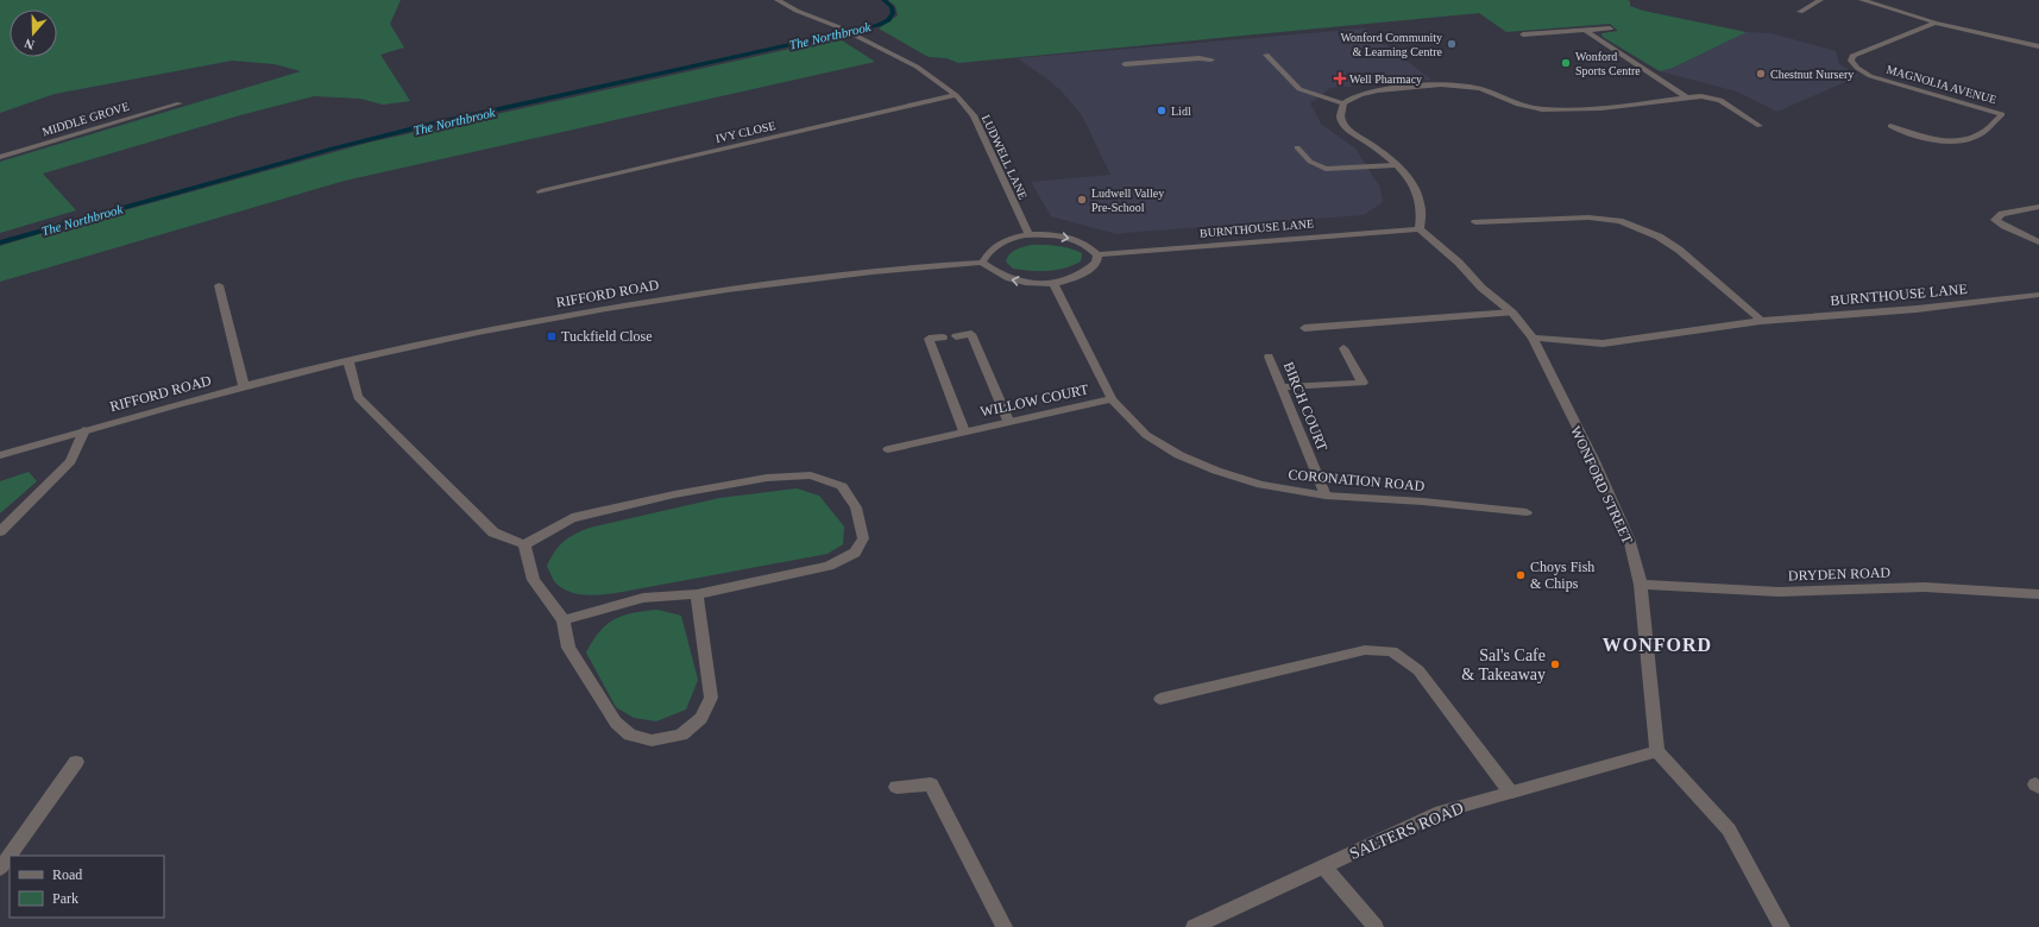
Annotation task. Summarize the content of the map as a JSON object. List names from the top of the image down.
{
  "streets": {
    "street": [
      "MAGNOLIA AVENUE",
      "MIDDLE GROVE",
      "IVY CLOSE",
      "LUDWELL LANE",
      "BURNTHOUSE LANE",
      "RIFFORD ROAD",
      "WILLOW COURT",
      "BIRCH COURT",
      "CORONATION ROAD",
      "WONFORD STREET",
      "DRYDEN ROAD",
      "SALTERS ROAD"
    ]
  },
  "crossings": [
    ["IVY CLOSE", "LUDWELL LANE"],
    ["BURNTHOUSE LANE", "WONFORD STREET"],
    ["WILLOW COURT", "CORONATION ROAD"],
    ["BIRCH COURT", "CORONATION ROAD"],
    ["WONFORD STREET", "DRYDEN ROAD"],
    ["WONFORD STREET", "SALTERS ROAD"]
  ],
  "districts": ["WONFORD"],
  "water": ["The Northbrook"],
  "places": {
    "other": [
      "Wonford Community & Learning Centre",
      "Wonford Sports Centre",
      "Chestnut Nursery",
      "Lidl",
      "Ludwell Valley Pre-School",
      "Choys Fish & Chips",
      "Sal's Cafe & Takeaway"
    ],
    "health": ["Well Pharmacy"],
    "transit": ["Tuckfield Close"]
  },
  "legend": ["Road", "Park"],
  "north": "bottom"
}
